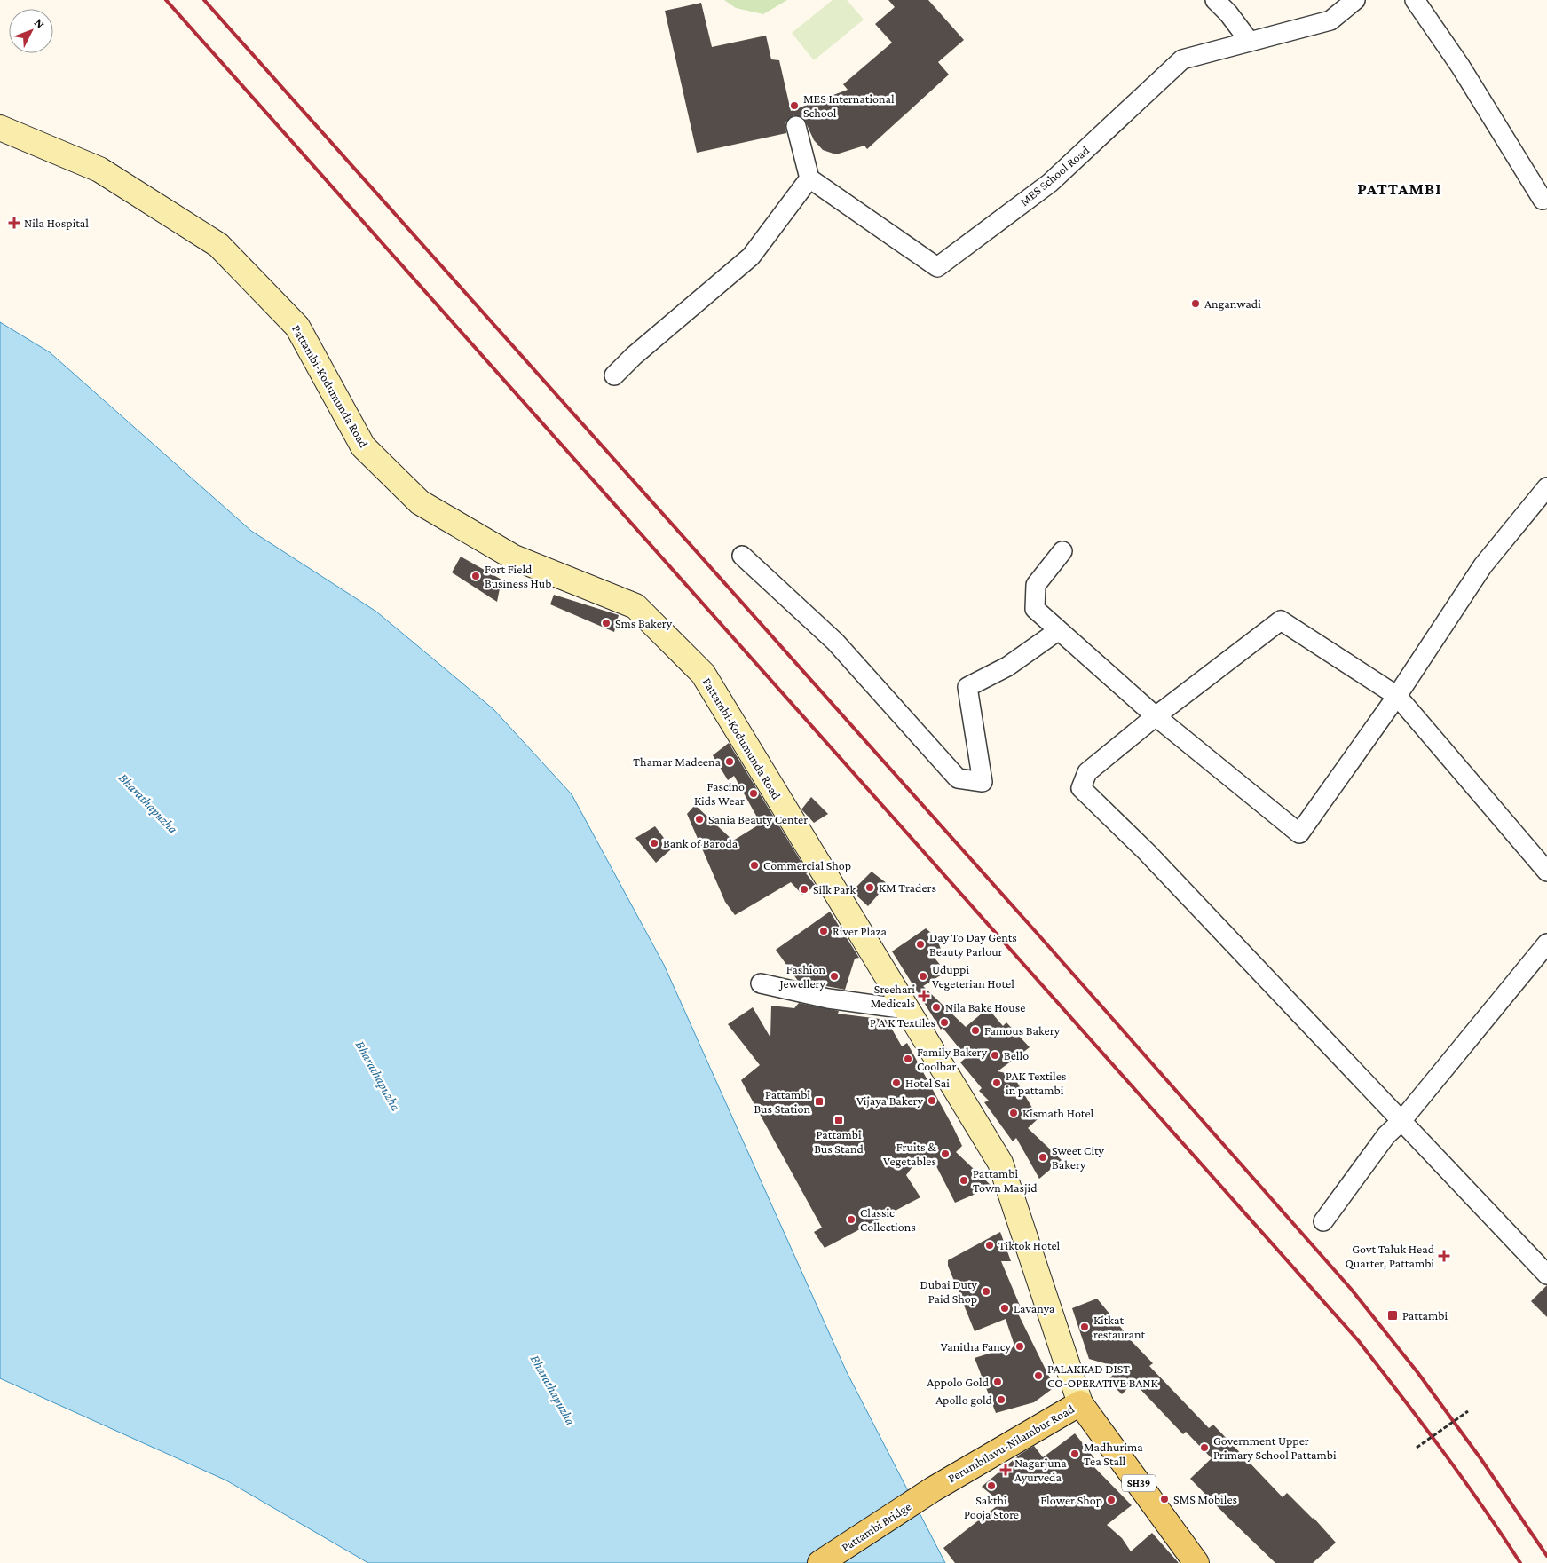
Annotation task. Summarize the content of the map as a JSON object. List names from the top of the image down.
{
  "streets": {
    "main road": [
      "Pattambi-Kodumunda Road",
      "Perumbilavu-Nilambur Road",
      "SH39",
      "Pattambi Bridge"
    ],
    "street": ["MES School Road"]
  },
  "crossings": [
    ["Pattambi-Kodumunda Road", "Perumbilavu-Nilambur Road"],
    ["Perumbilavu-Nilambur Road", "Pattambi Bridge"]
  ],
  "districts": ["PATTAMBI"],
  "water": ["Bharathapuzha"],
  "places": {
    "other": [
      "MES International School",
      "Anganwadi",
      "Fort Field Business Hub",
      "Sms Bakery",
      "Thamar Madeena",
      "Fascino Kids Wear",
      "Sania Beauty Center",
      "Bank of Baroda",
      "Commercial Shop",
      "KM Traders",
      "Silk Park",
      "River Plaza",
      "Day To Day Gents Beauty Parlour",
      "Fashion Jewellery",
      "Uduppi Vegeterian Hotel",
      "Nila Bake House",
      "P A K Textiles",
      "Famous Bakery",
      "Bello",
      "Family Bakery Coolbar",
      "Hotel Sai",
      "PAK Textiles in pattambi",
      "Vijaya Bakery",
      "Kismath Hotel",
      "Fruits & Vegetables",
      "Sweet City Bakery",
      "Pattambi Town Masjid",
      "Classic Collections",
      "Tiktok Hotel",
      "Dubai Duty Paid Shop",
      "Lavanya",
      "Kitkat restaurant",
      "Vanitha Fancy",
      "PALAKKAD DIST CO-OPERATIVE BANK",
      "Appolo Gold",
      "Apollo gold",
      "Government Upper Primary School Pattambi",
      "Madhurima Tea Stall",
      "Sakthi Pooja Store",
      "SMS Mobiles",
      "Flower Shop"
    ],
    "health": [
      "Nila Hospital",
      "Sreehari Medicals",
      "Govt Taluk Head Quarter, Pattambi",
      "Nagarjuna Ayurveda"
    ],
    "transit": ["Pattambi Bus Station", "Pattambi Bus Stand", "Pattambi"]
  },
  "north": "top right"
}
